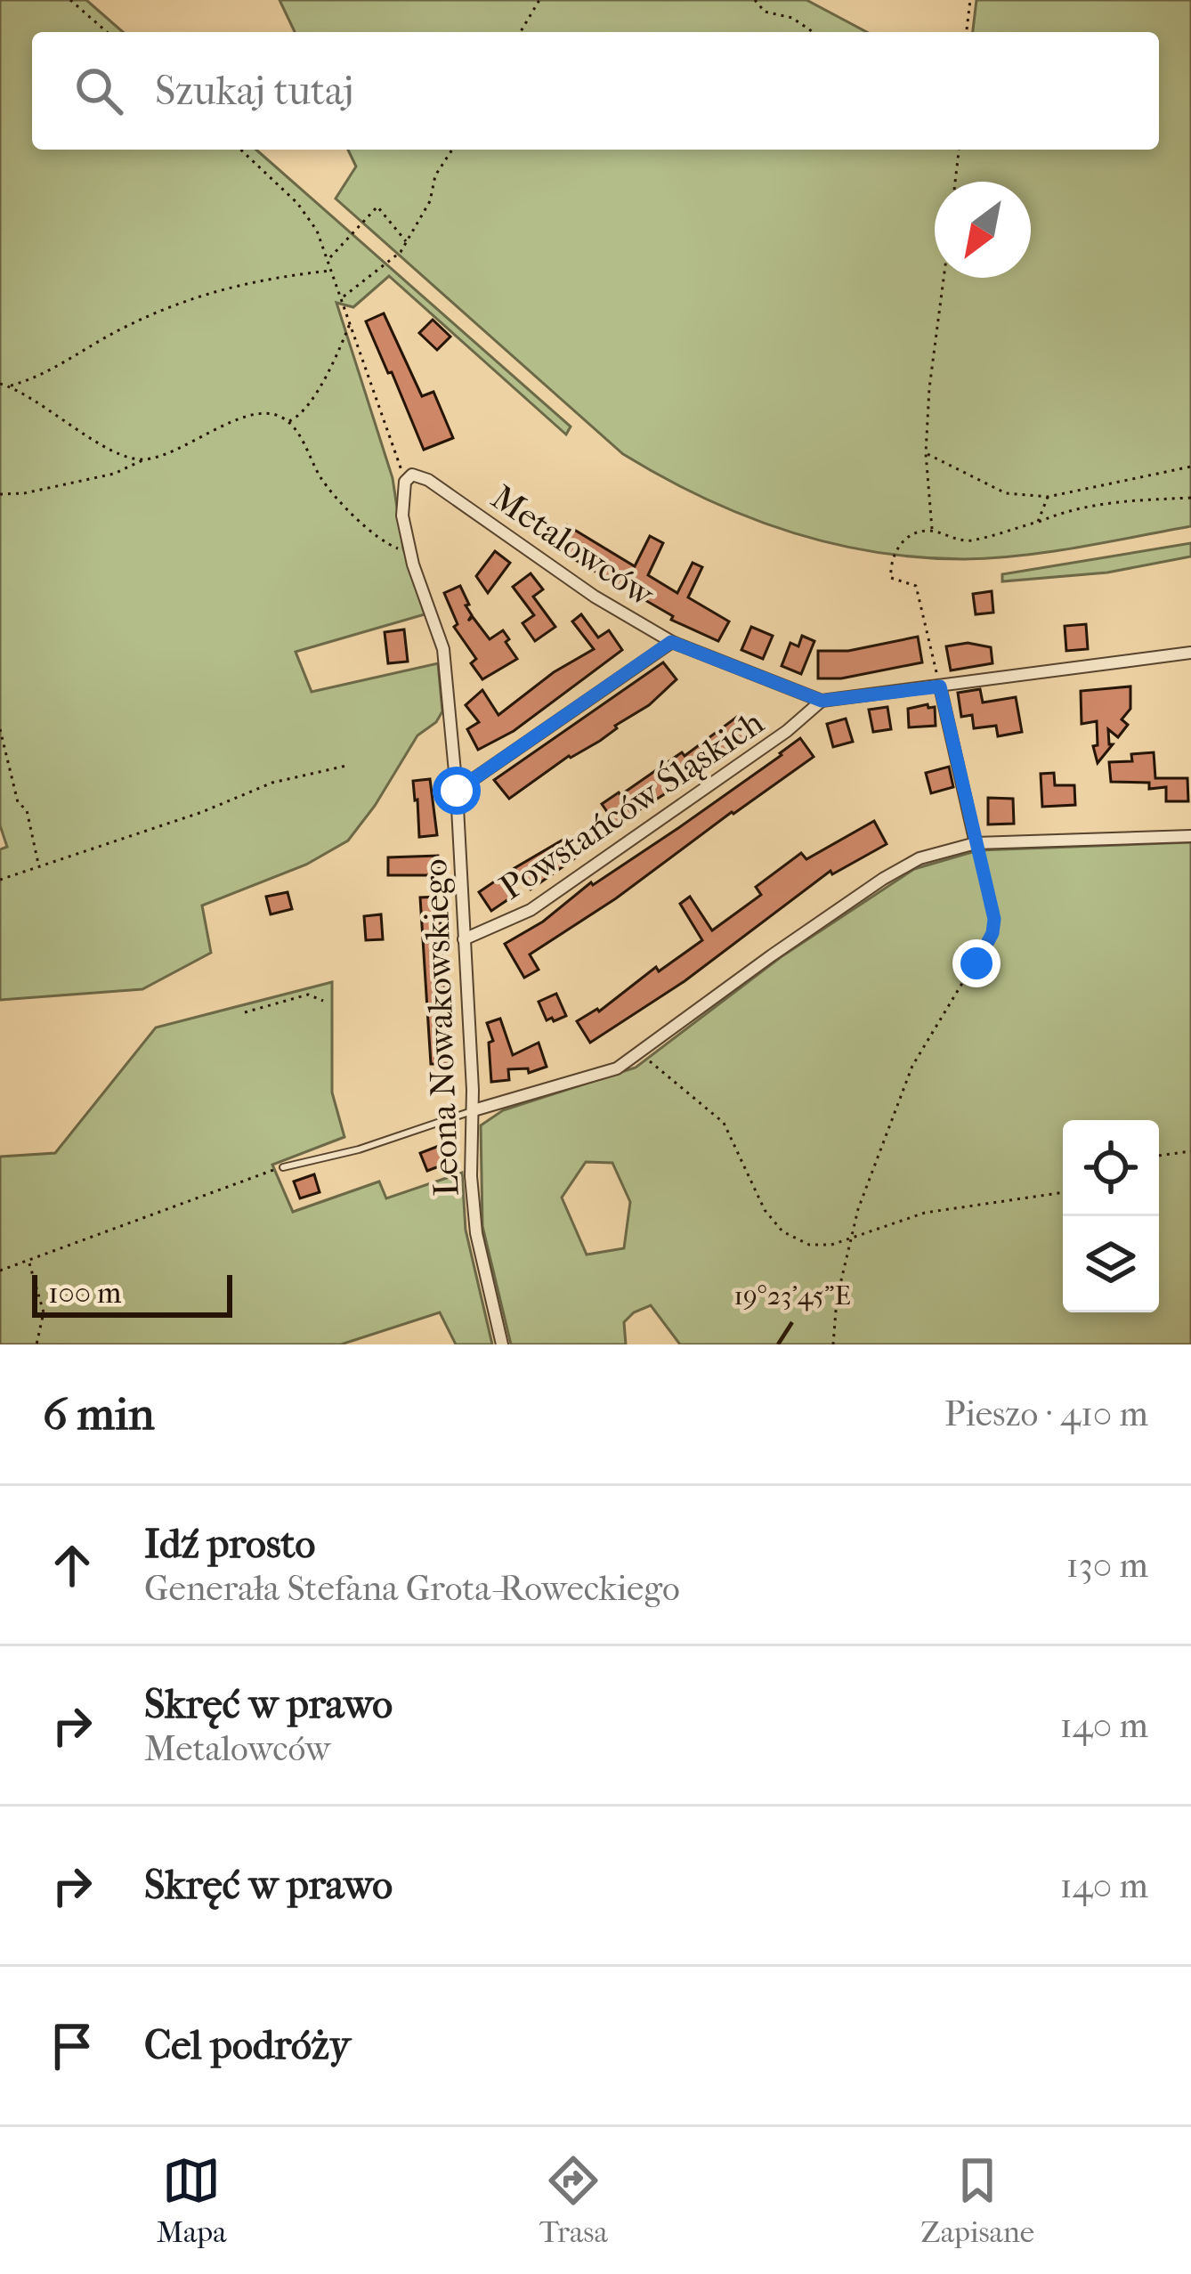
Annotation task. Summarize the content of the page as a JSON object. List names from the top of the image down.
{
  "streets": {
    "street": ["Metalowców", "Powstańców Śląskich", "Leona Nowakowskiego"]
  },
  "crossings": [
    ["Metalowców", "Powstańców Śląskich"],
    ["Metalowców", "Leona Nowakowskiego"],
    ["Powstańców Śląskich", "Leona Nowakowskiego"]
  ],
  "scale_bar": "100 m",
  "north": "bottom left",
  "page": {
    "search": "Szukaj tutaj",
    "scale": "100 m",
    "heading": ["6 min", "Pieszo · 410 m"],
    "list": [
      ["Idź prosto", "Generała Stefana Grota-Roweckiego", "130 m"],
      ["Skręć w prawo", "Metalowców", "140 m"],
      ["Skręć w prawo", "140 m"],
      "Cel podróży"
    ],
    "nav": ["Mapa", "Trasa", "Zapisane"]
  },
  "coordinates": ["19°23'45\"E"]
}
